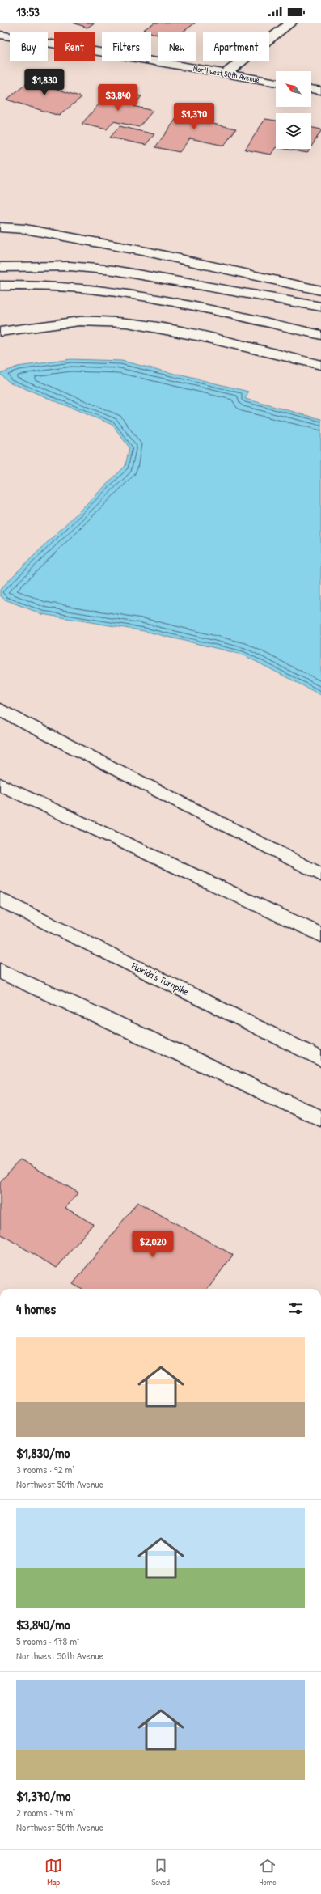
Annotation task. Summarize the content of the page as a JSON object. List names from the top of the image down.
{
  "streets": {
    "main road": ["Northwest 50th Avenue", "Florida's Turnpike"]
  },
  "north": "top left",
  "page": {
    "status": "13:53",
    "chip": [
      "Buy",
      "Rent",
      "Filters",
      "New",
      "Apartment"
    ],
    "price": [
      "$1,830",
      "$3,840",
      "$1,370",
      "$2,020"
    ],
    "heading": "4 homes",
    "list": [
      {
        "name": "$1,830/mo",
        "note": "3 rooms · 92 m² · Northwest 50th Avenue"
      },
      {
        "name": "$3,840/mo",
        "note": "5 rooms · 178 m² · Northwest 50th Avenue"
      },
      {
        "name": "$1,370/mo",
        "note": "2 rooms · 74 m² · Northwest 50th Avenue"
      }
    ],
    "tabs": ["Map", "Saved", "Home"]
  }
}
